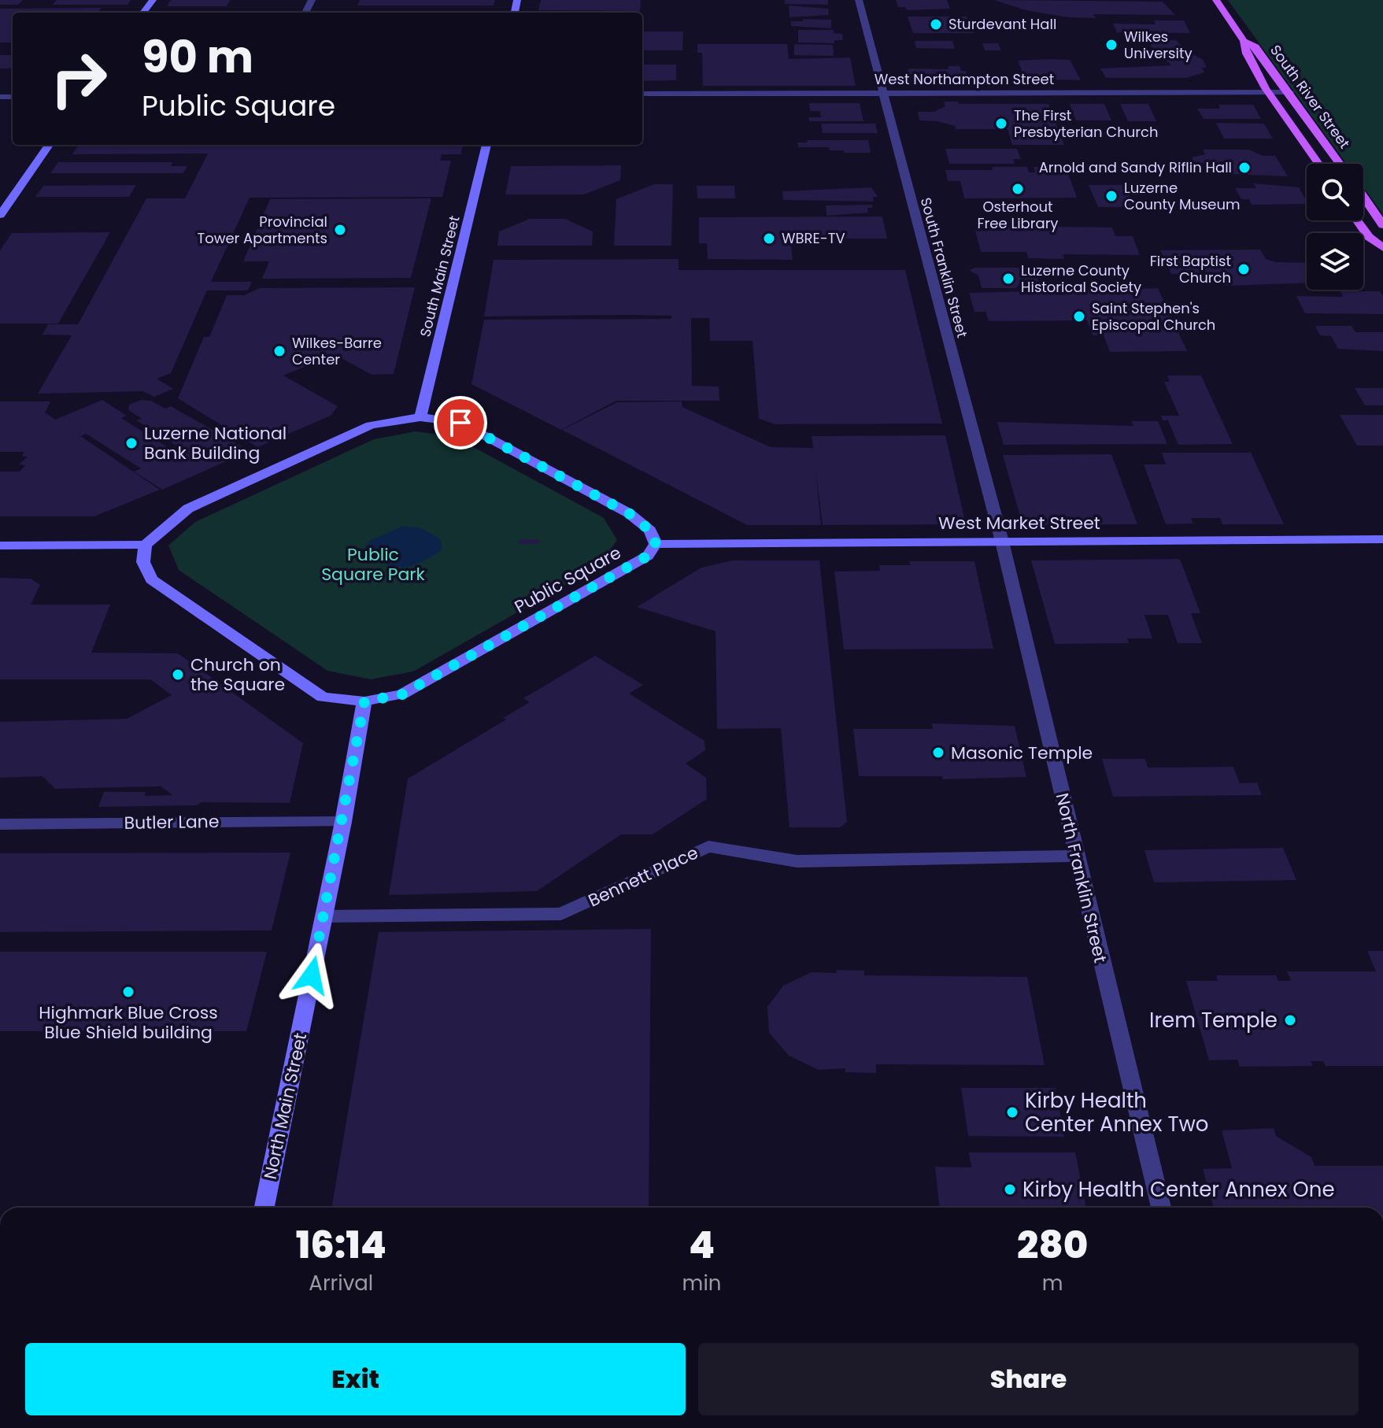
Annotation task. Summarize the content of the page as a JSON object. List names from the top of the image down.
{
  "streets": {
    "main road": [
      "South River Street",
      "South Main Street",
      "West Market Street",
      "Public Square",
      "North Main Street"
    ],
    "street": [
      "West Northampton Street",
      "South Franklin Street",
      "Butler Lane",
      "Bennett Place",
      "North Franklin Street"
    ]
  },
  "crossings": [
    ["West Northampton Street", "South River Street"],
    ["West Northampton Street", "South Franklin Street"],
    ["South Franklin Street", "West Market Street"],
    ["South Franklin Street", "North Franklin Street"],
    ["West Market Street", "Public Square"],
    ["West Market Street", "North Franklin Street"],
    ["Public Square", "North Main Street"],
    ["Butler Lane", "North Main Street"],
    ["Bennett Place", "North Franklin Street"],
    ["Bennett Place", "North Main Street"]
  ],
  "parks": ["Public Square Park"],
  "places": [
    "Sturdevant Hall",
    "Wilkes University",
    "The First Presbyterian Church",
    "Arnold and Sandy Riflin Hall",
    "Osterhout Free Library",
    "Luzerne County Museum",
    "Provincial Tower Apartments",
    "WBRE-TV",
    "First Baptist Church",
    "Luzerne County Historical Society",
    "Saint Stephen's Episcopal Church",
    "Wilkes-Barre Center",
    "Luzerne National Bank Building",
    "Church on the Square",
    "Masonic Temple",
    "Highmark Blue Cross Blue Shield building",
    "Irem Temple",
    "Kirby Health Center Annex Two",
    "Kirby Health Center Annex One"
  ],
  "page": {
    "turn": ["90 m", "Public Square"],
    "eta": [
      "16:14",
      "Arrival",
      "4",
      "min",
      "280",
      "m"
    ],
    "buttons": ["Exit", "Share"]
  }
}
